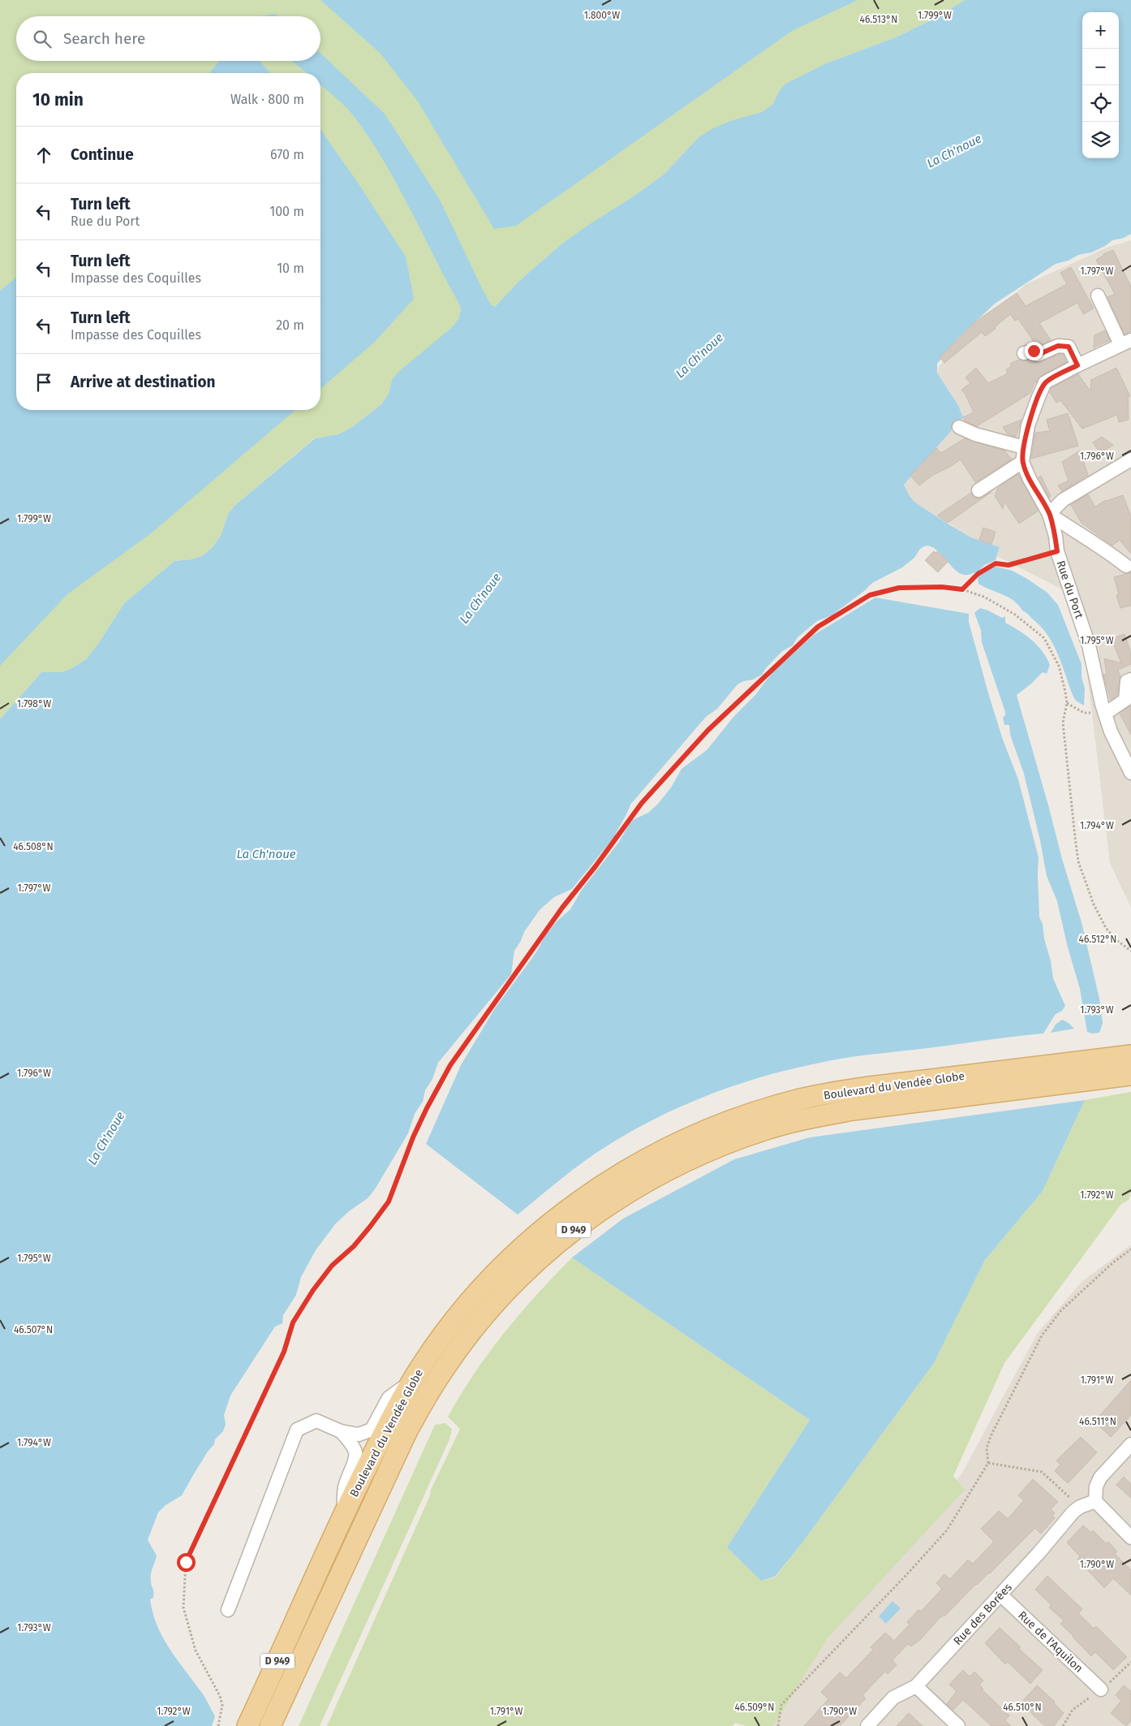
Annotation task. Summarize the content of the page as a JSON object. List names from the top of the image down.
{
  "streets": {
    "main road": ["Boulevard du Vendée Globe", "D 949"],
    "street": ["Rue du Port", "Rue des Borées", "Rue de l'Aquilon"]
  },
  "crossings": [
    ["Rue des Borées", "Rue de l'Aquilon"]
  ],
  "water": ["La Ch'noue"],
  "page": {
    "map_buttons": ["+", "−"],
    "search": "Search here",
    "heading": ["10 min", "Walk · 800 m"],
    "list": [
      ["Continue", "670 m"],
      ["Turn left", "Rue du Port", "100 m"],
      ["Turn left", "Impasse des Coquilles", "10 m"],
      ["Turn left", "Impasse des Coquilles", "20 m"],
      "Arrive at destination"
    ]
  },
  "coordinates": [
    "1.800°W",
    "1.799°W",
    "46.513°N",
    "1.797°W",
    "1.796°W",
    "1.795°W",
    "1.798°W",
    "1.794°W",
    "46.508°N",
    "46.512°N",
    "1.793°W",
    "1.792°W",
    "46.507°N",
    "1.791°W",
    "46.511°N",
    "1.790°W",
    "46.509°N",
    "46.510°N"
  ]
}
